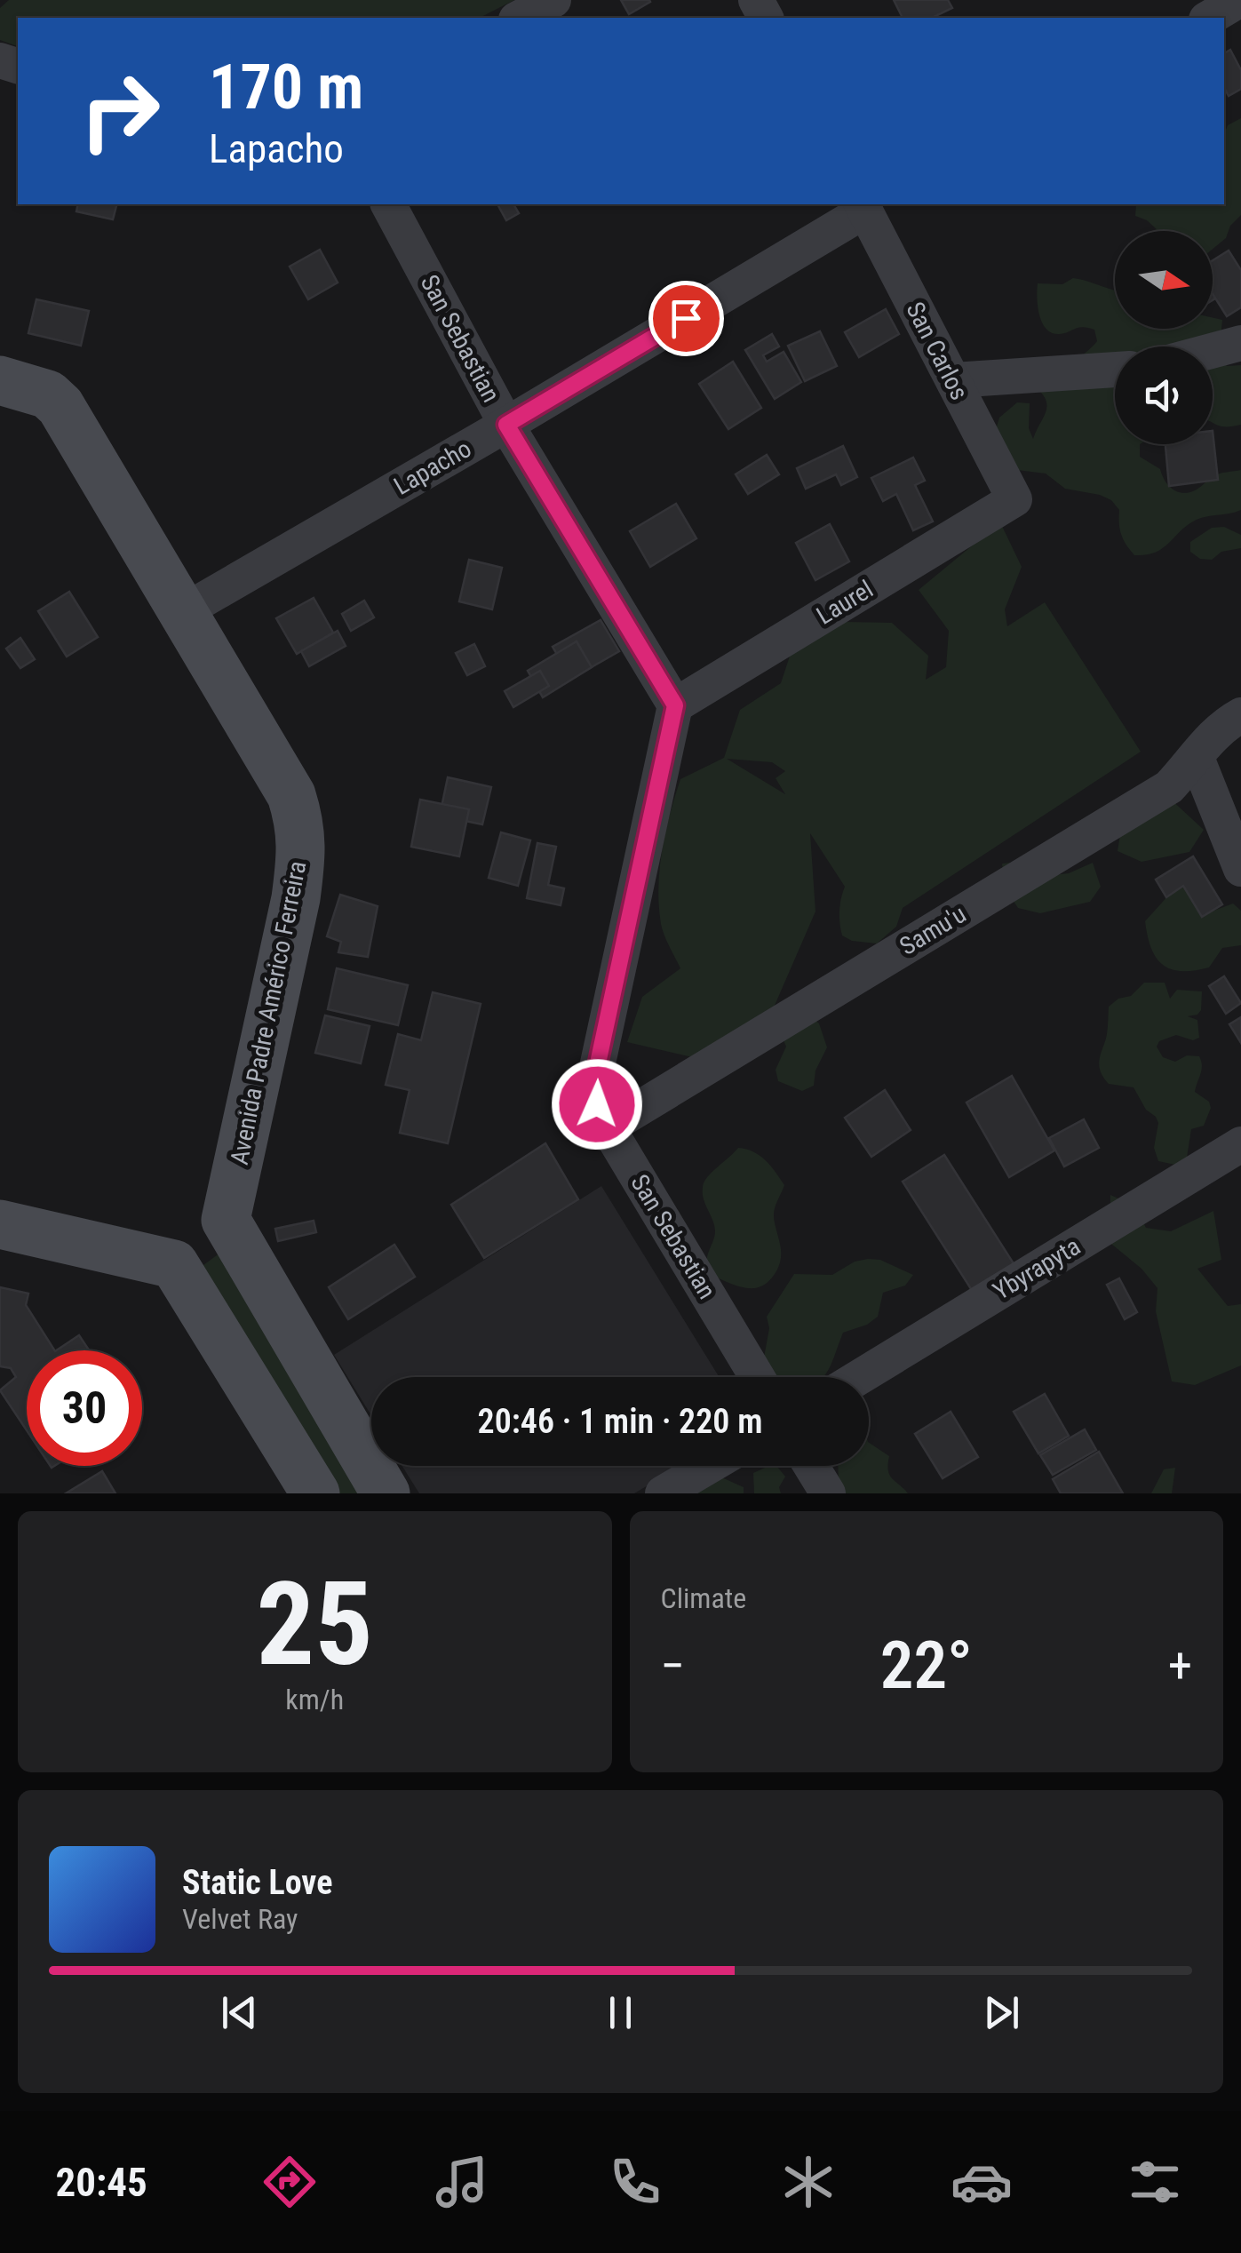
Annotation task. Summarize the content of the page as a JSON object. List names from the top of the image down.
{
  "streets": {
    "street": [
      "San Sebastian",
      "San Carlos",
      "Lapacho",
      "Laurel",
      "Samu'u",
      "Avenida Padre Américo Ferreira",
      "Ybyrapyta"
    ]
  },
  "crossings": [
    ["San Sebastian", "Lapacho"],
    ["San Sebastian", "Laurel"],
    ["San Sebastian", "Samu'u"],
    ["San Carlos", "Lapacho"],
    ["San Carlos", "Laurel"],
    ["Lapacho", "Avenida Padre Américo Ferreira"]
  ],
  "north": "right",
  "page": {
    "turn": ["170 m", "Lapacho"],
    "limit": "30",
    "trip": "20:46 · 1 min · 220 m",
    "tile": [
      ["25", "km/h"],
      "Climate"
    ],
    "heat": ["−", "22°", "+"],
    "song": ["Static Love", "Velvet Ray"],
    "tabs": "20:45"
  }
}
